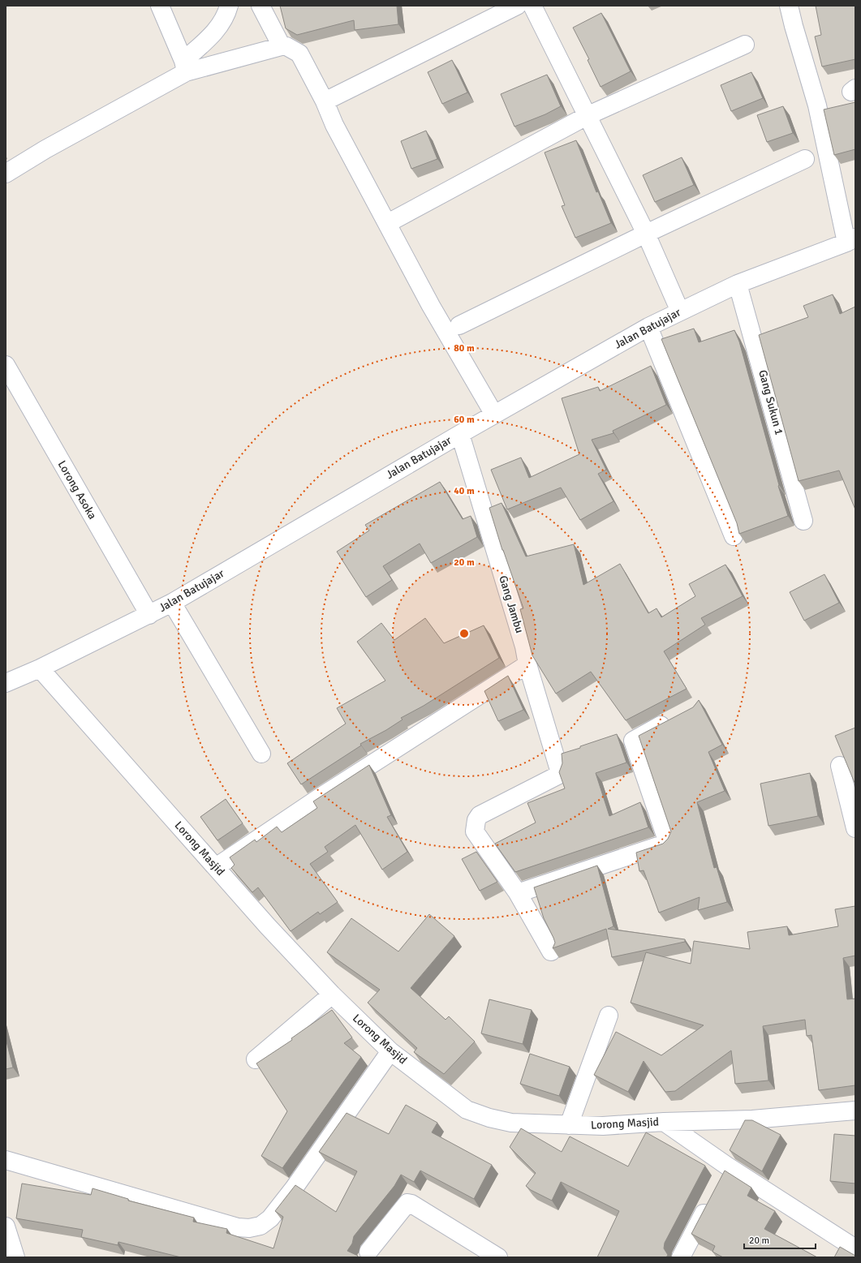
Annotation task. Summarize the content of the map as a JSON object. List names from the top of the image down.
{
  "streets": {
    "street": [
      "Jalan Batujajar",
      "Gang Sukun 1",
      "Lorong Asoka",
      "Gang Jambu",
      "Lorong Masjid"
    ]
  },
  "crossings": [
    ["Jalan Batujajar", "Gang Sukun 1"],
    ["Jalan Batujajar", "Lorong Asoka"],
    ["Jalan Batujajar", "Gang Jambu"],
    ["Jalan Batujajar", "Lorong Masjid"]
  ],
  "scale_bar": "20 m",
  "rings": [
    "80 m",
    "60 m",
    "40 m",
    "20 m"
  ]
}
